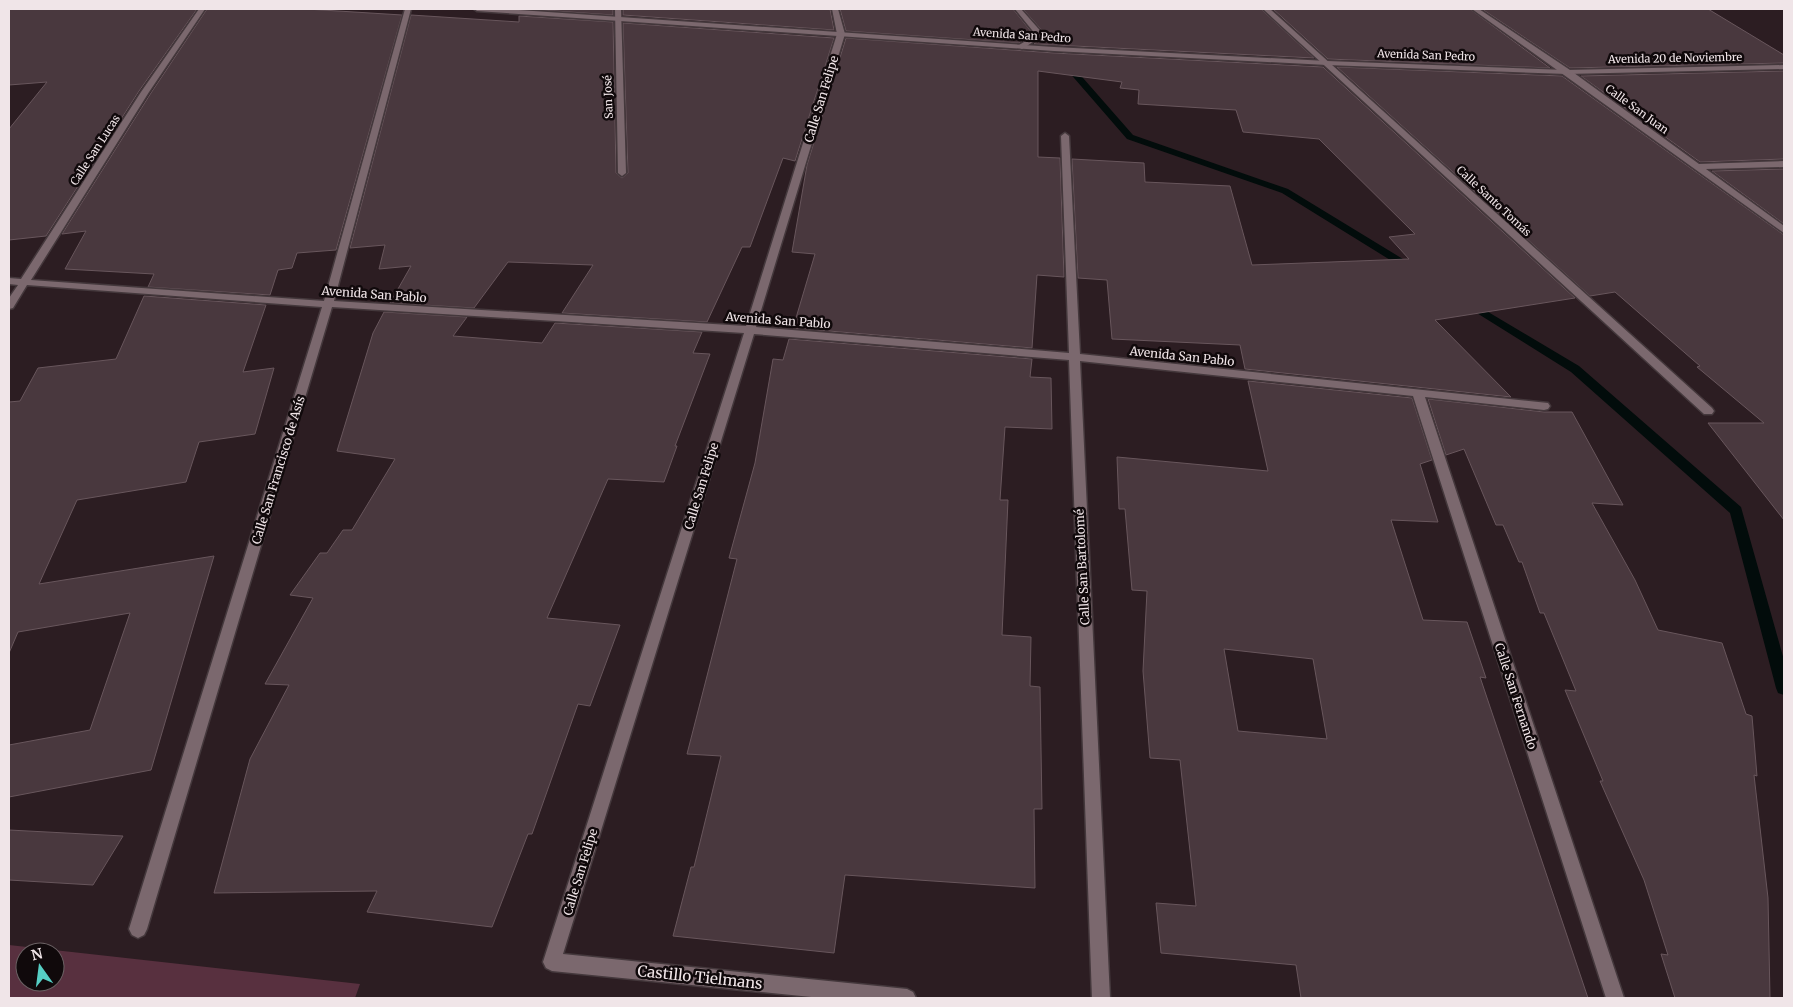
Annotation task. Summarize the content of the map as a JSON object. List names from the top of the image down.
{
  "streets": {
    "street": [
      "Avenida San Pedro",
      "Avenida 20 de Noviembre",
      "San José",
      "Calle San Felipe",
      "Calle San Juan",
      "Calle San Lucas",
      "Calle Santo Tomás",
      "Avenida San Pablo",
      "Calle San Francisco de Asís",
      "Calle San Bartolomé",
      "Calle San Fernando",
      "Castillo Tielmans"
    ]
  },
  "crossings": [
    ["Avenida San Pedro", "Avenida 20 de Noviembre"],
    ["Avenida San Pedro", "San José"],
    ["Avenida San Pedro", "Calle San Felipe"],
    ["Avenida San Pedro", "Calle San Juan"],
    ["Avenida San Pedro", "Calle Santo Tomás"],
    ["Avenida 20 de Noviembre", "Calle San Juan"],
    ["Calle San Felipe", "Avenida San Pablo"],
    ["Calle San Felipe", "Castillo Tielmans"],
    ["Calle San Lucas", "Avenida San Pablo"],
    ["Avenida San Pablo", "Calle San Francisco de Asís"],
    ["Avenida San Pablo", "Calle San Bartolomé"],
    ["Avenida San Pablo", "Calle San Fernando"]
  ],
  "north": "top"
}
